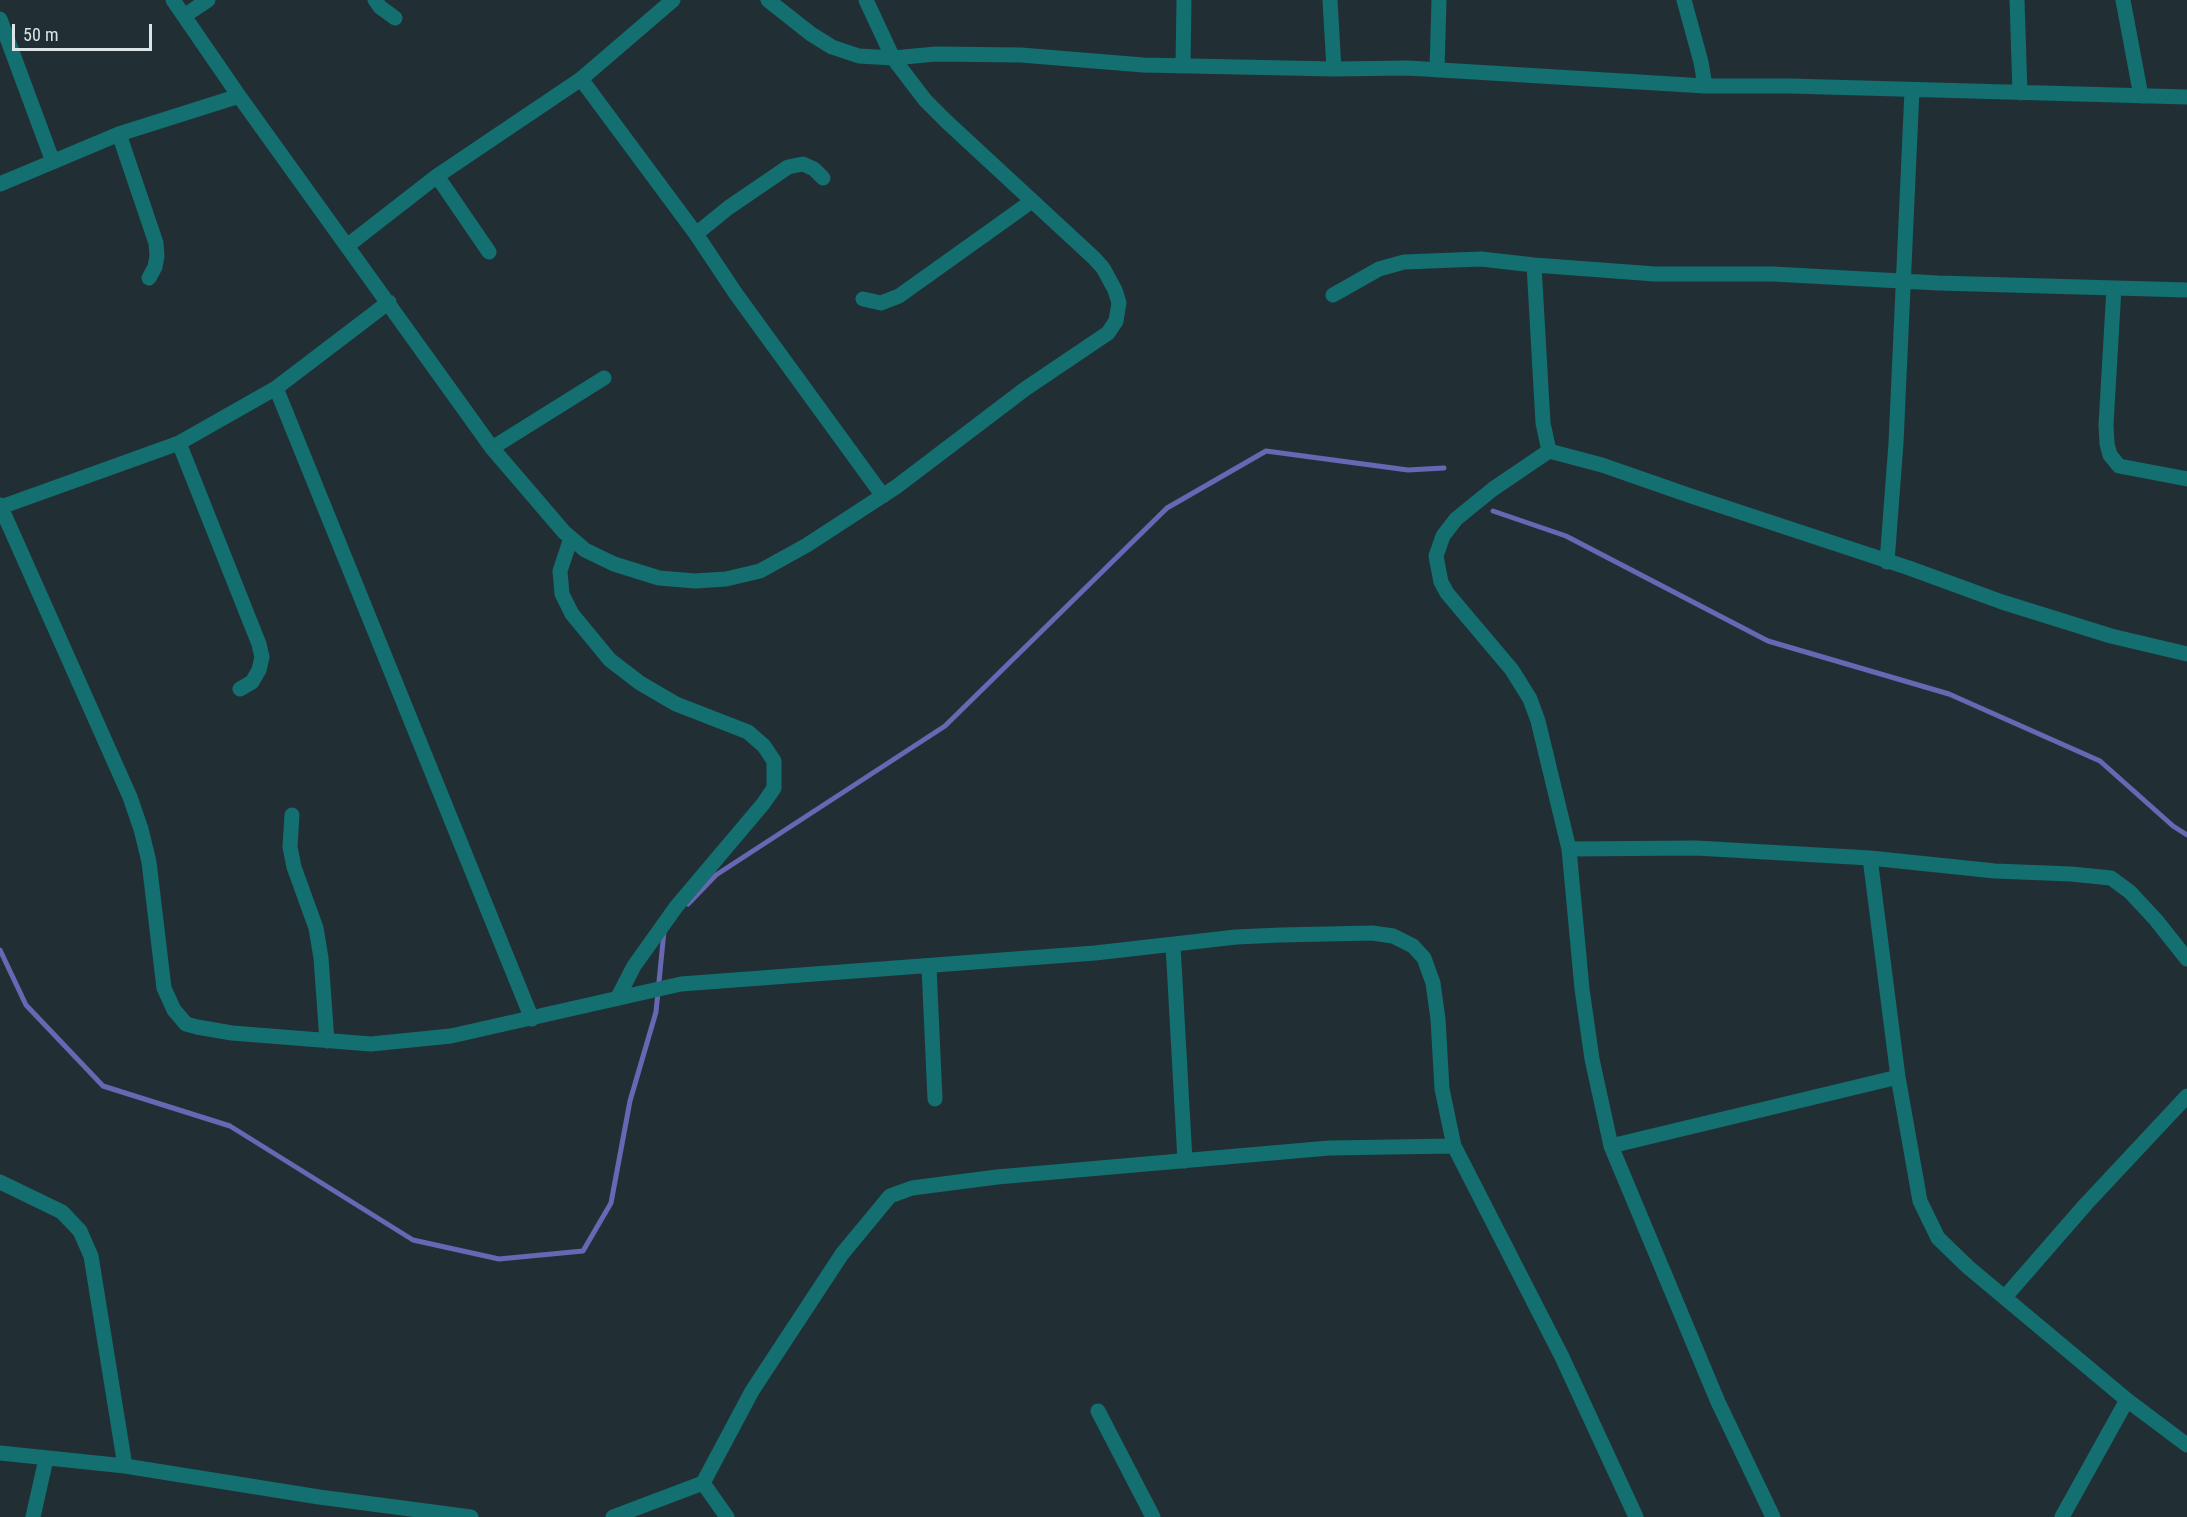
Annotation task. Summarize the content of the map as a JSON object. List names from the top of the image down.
{
  "scale_bar": "50 m"
}
